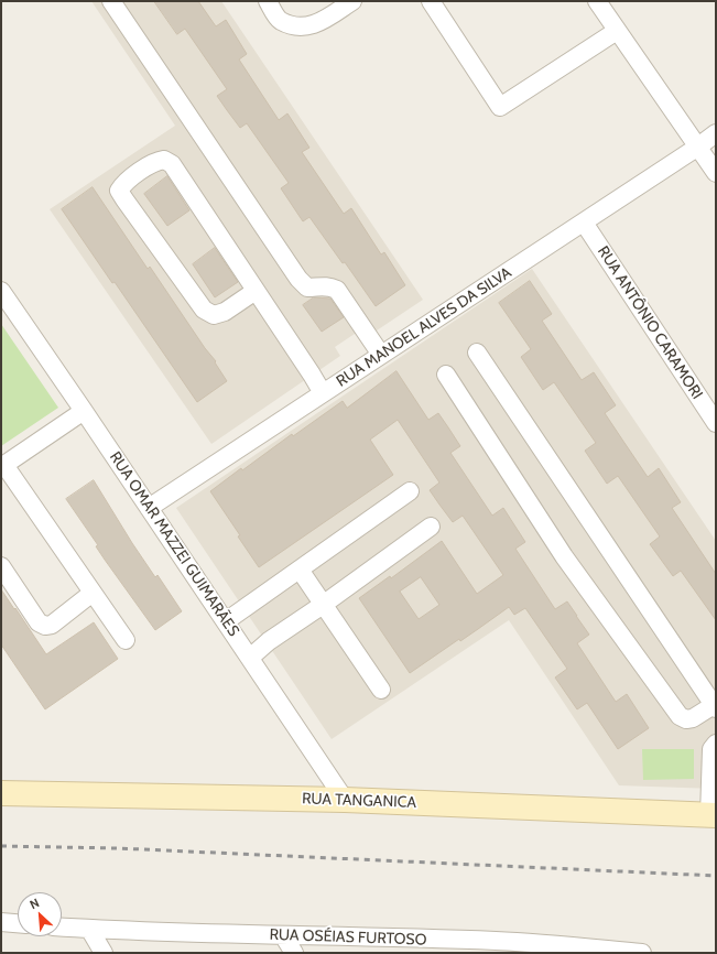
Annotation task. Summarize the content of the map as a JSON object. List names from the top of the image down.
{
  "streets": {
    "street": [
      "RUA ANTÔNIO CARAMORI",
      "RUA MANOEL ALVES DA SILVA",
      "RUA OMAR MAZZEI GUIMARÃES",
      "RUA TANGANICA",
      "RUA OSÉIAS FURTOSO"
    ]
  },
  "crossings": [
    ["RUA ANTÔNIO CARAMORI", "RUA MANOEL ALVES DA SILVA"],
    ["RUA MANOEL ALVES DA SILVA", "RUA OMAR MAZZEI GUIMARÃES"],
    ["RUA OMAR MAZZEI GUIMARÃES", "RUA TANGANICA"]
  ],
  "north": "top left"
}
